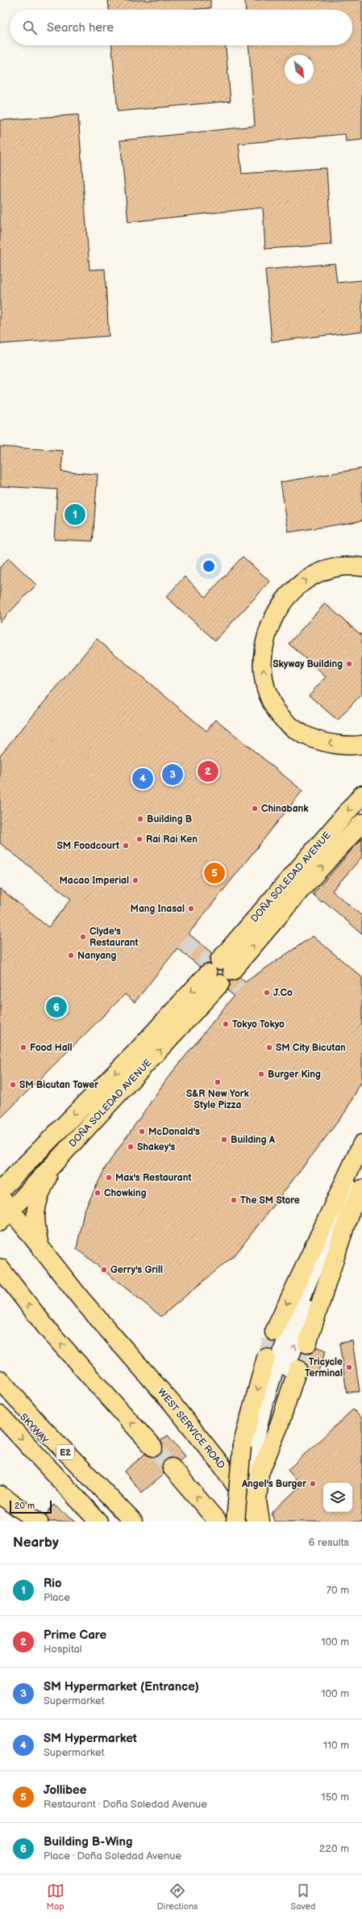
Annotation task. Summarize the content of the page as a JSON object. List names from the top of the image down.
{
  "streets": {
    "main road": [
      "DOÑA SOLEDAD AVENUE",
      "SKYWAY",
      "WEST SERVICE ROAD",
      "E2"
    ]
  },
  "crossings": [
    ["DOÑA SOLEDAD AVENUE", "WEST SERVICE ROAD"]
  ],
  "places": [
    "Skyway Building",
    "Chinabank",
    "Building B",
    "Rai Rai Ken",
    "SM Foodcourt",
    "Macao Imperial",
    "Mang Inasal",
    "Clyde's Restaurant",
    "Nanyang",
    "J.Co",
    "Tokyo Tokyo",
    "Food Hall",
    "SM City Bicutan",
    "Burger King",
    "S&R New York Style Pizza",
    "SM Bicutan Tower",
    "McDonald's",
    "Building A",
    "Shakey's",
    "Max's Restaurant",
    "Chowking",
    "The SM Store",
    "Gerry's Grill",
    "Tricycle Terminal",
    "Angel's Burger"
  ],
  "scale_bar": "20 m",
  "north": "bottom right",
  "page": {
    "search": "Search here",
    "pins": [
      "1",
      "2",
      "3",
      "4",
      "5",
      "6"
    ],
    "scale": "20 m",
    "heading": ["Nearby", "6 results"],
    "list": [
      {
        "mark": "1",
        "name": "Rio",
        "note": "Place",
        "value": "70 m"
      },
      {
        "mark": "2",
        "name": "Prime Care",
        "note": "Hospital",
        "value": "100 m"
      },
      {
        "mark": "3",
        "name": "SM Hypermarket (Entrance)",
        "note": "Supermarket",
        "value": "100 m"
      },
      {
        "mark": "4",
        "name": "SM Hypermarket",
        "note": "Supermarket",
        "value": "110 m"
      },
      {
        "mark": "5",
        "name": "Jollibee",
        "note": "Restaurant · Doña Soledad Avenue",
        "value": "150 m"
      },
      {
        "mark": "6",
        "name": "Building B-Wing",
        "note": "Place · Doña Soledad Avenue",
        "value": "220 m"
      }
    ],
    "nav": ["Map", "Directions", "Saved"]
  }
}
